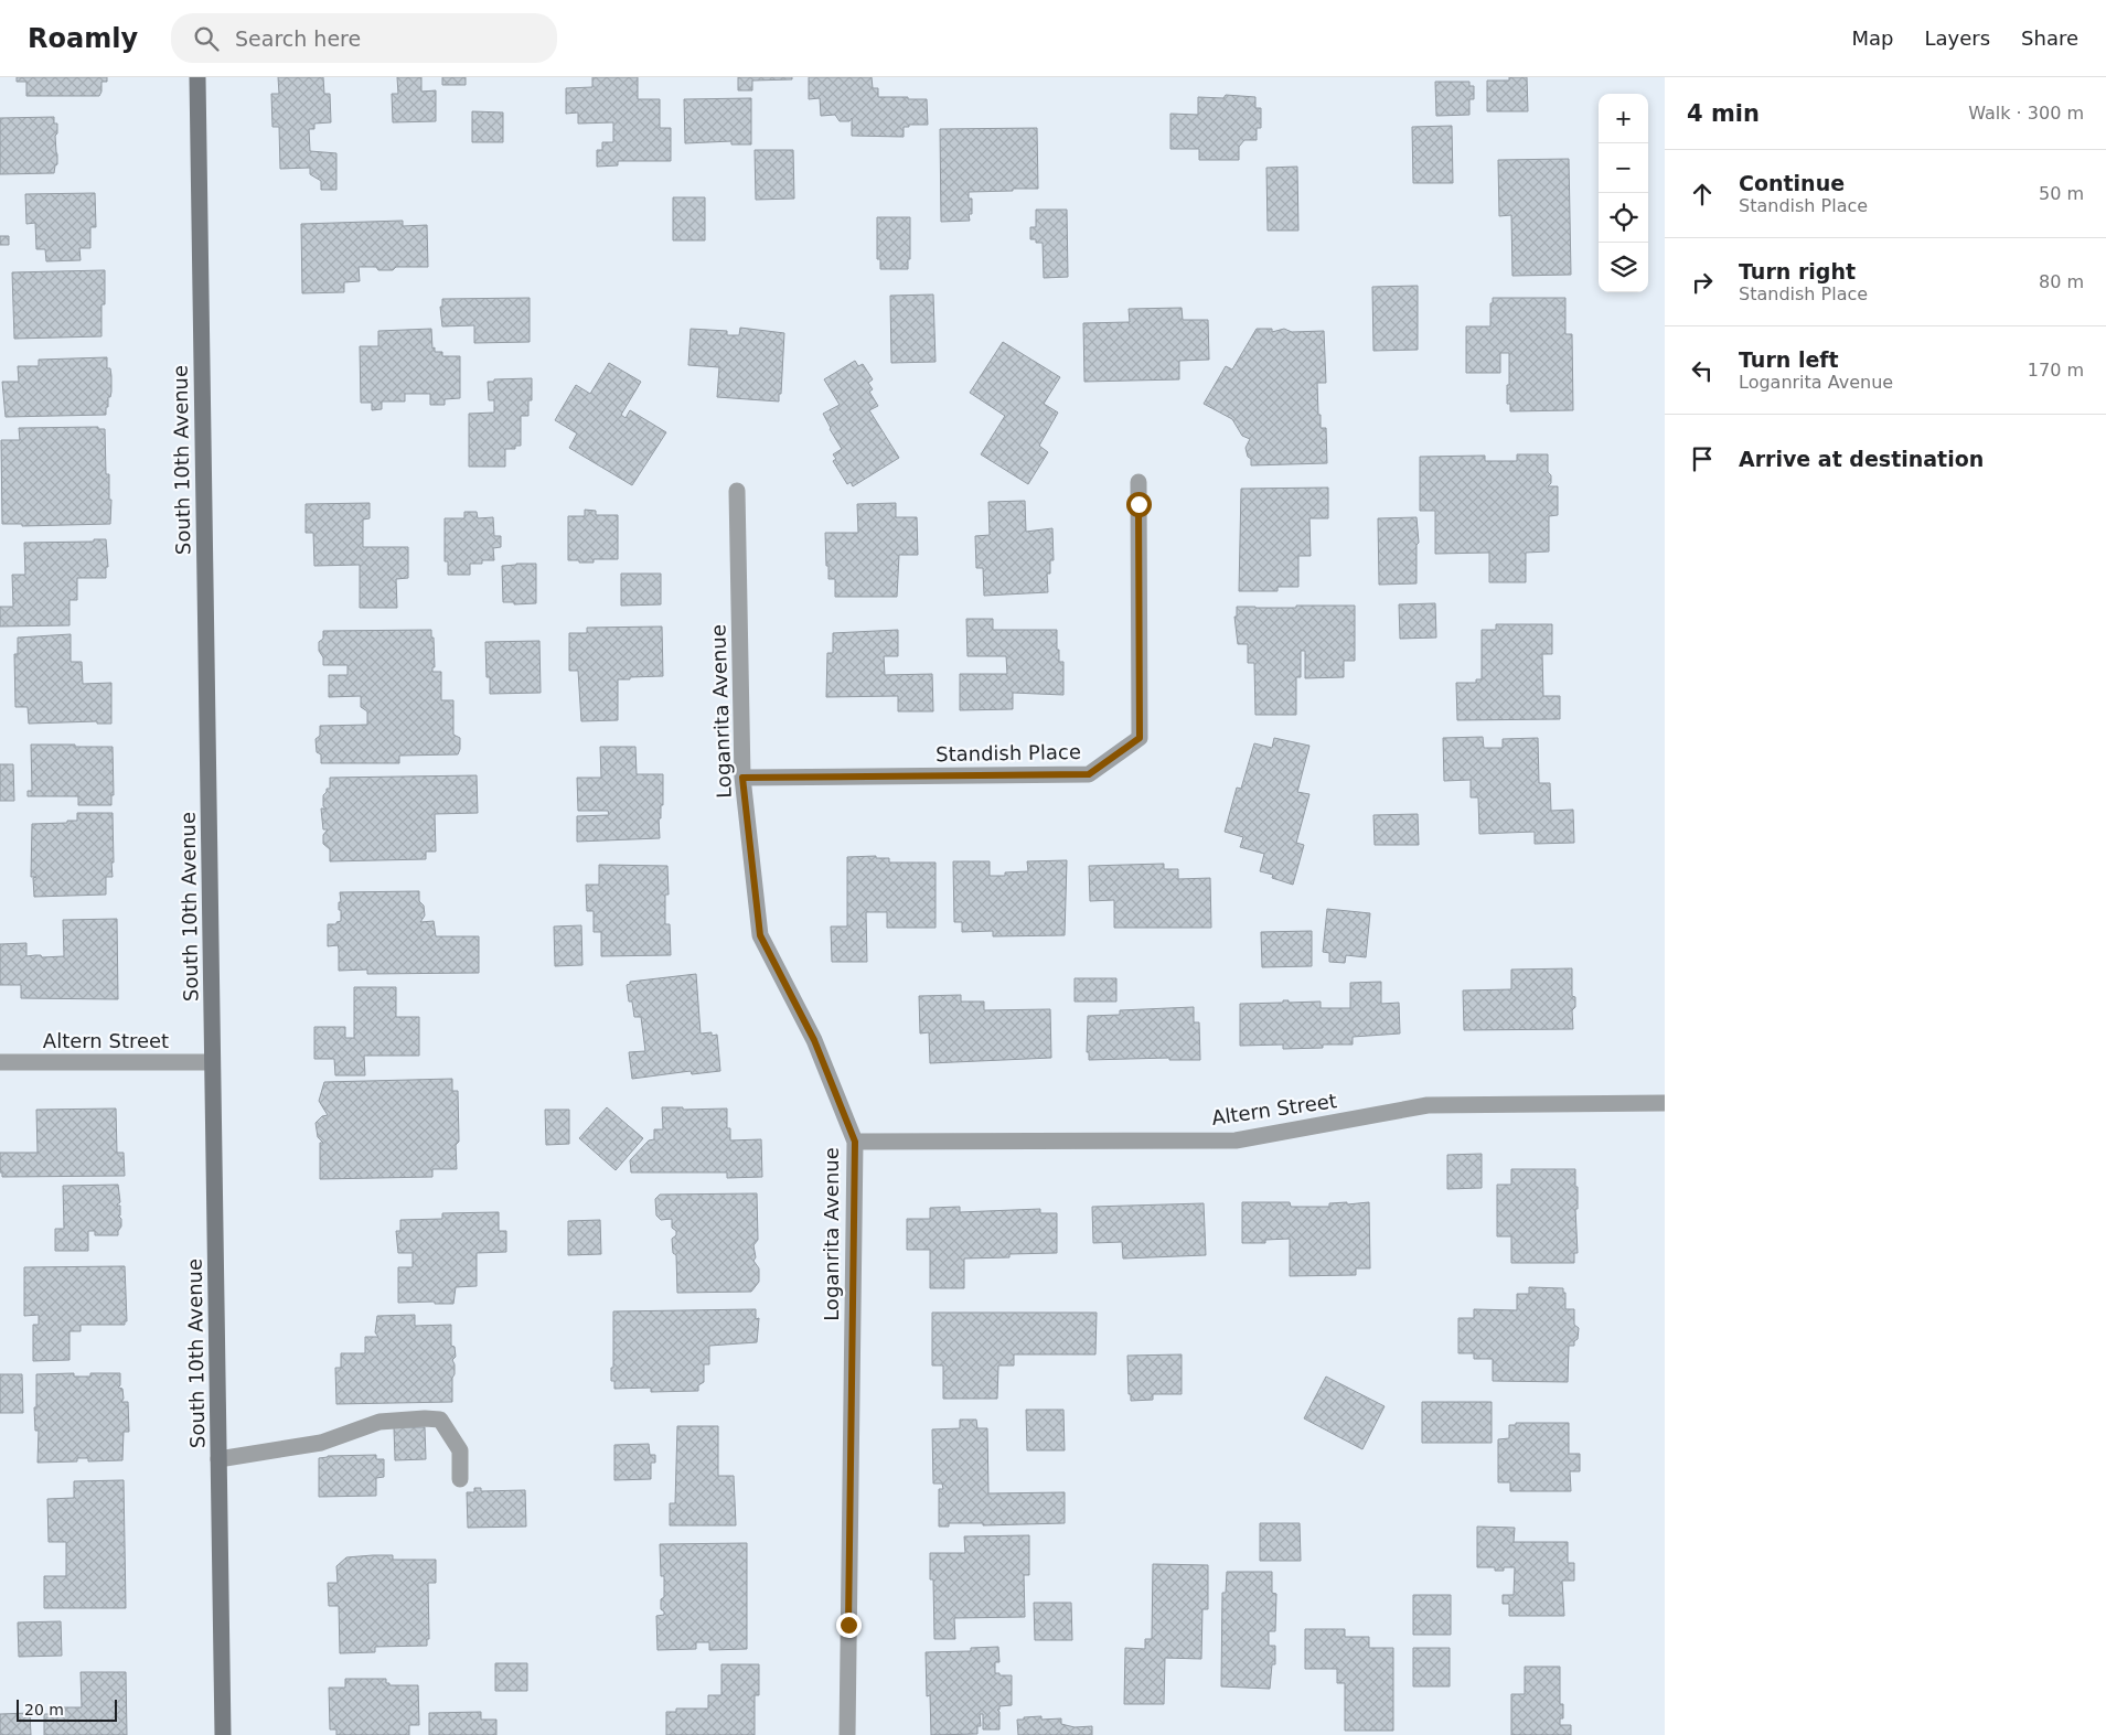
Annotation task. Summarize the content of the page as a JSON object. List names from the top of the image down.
{
  "streets": {
    "street": [
      "South 10th Avenue",
      "Loganrita Avenue",
      "Standish Place",
      "Altern Street"
    ]
  },
  "crossings": [
    ["South 10th Avenue", "Altern Street"],
    ["Loganrita Avenue", "Standish Place"],
    ["Loganrita Avenue", "Altern Street"]
  ],
  "scale_bar": "20 m",
  "page": {
    "header": "Roamly",
    "search": "Search here",
    "nav": ["Map", "Layers", "Share"],
    "heading": ["4 min", "Walk · 300 m"],
    "map_buttons": ["+", "−"],
    "list": [
      ["Continue", "Standish Place", "50 m"],
      ["Turn right", "Standish Place", "80 m"],
      ["Turn left", "Loganrita Avenue", "170 m"],
      "Arrive at destination"
    ],
    "scale": "20 m"
  }
}
